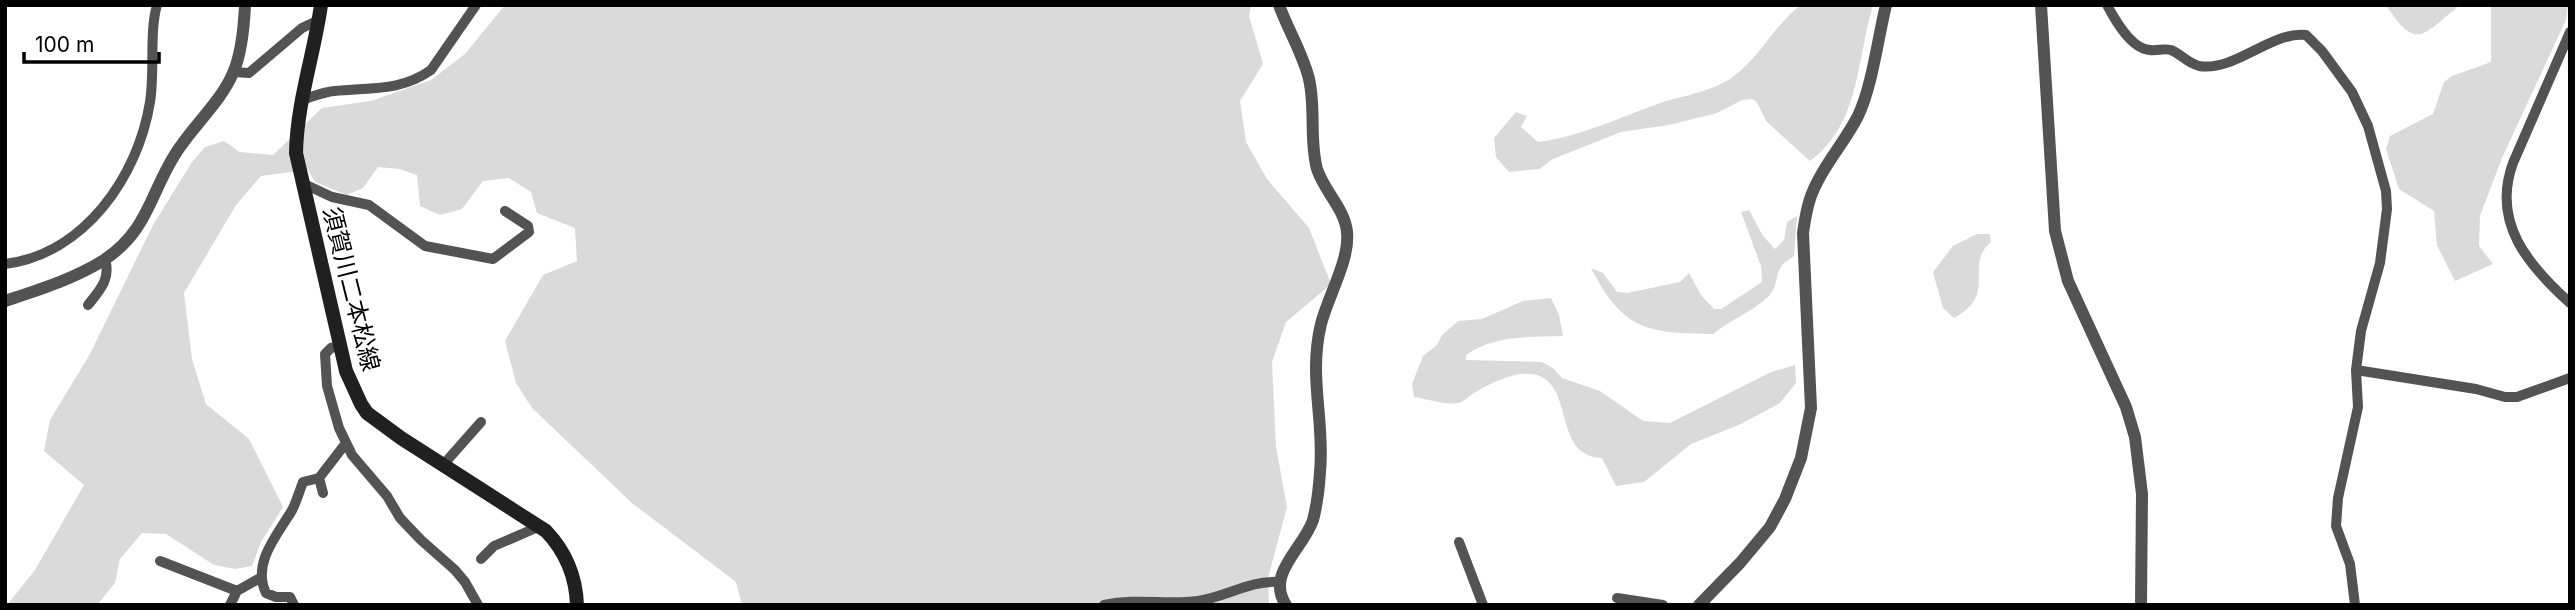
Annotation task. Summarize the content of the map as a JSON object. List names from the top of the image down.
{
  "streets": {
    "main road": ["須賀川二本松線"]
  },
  "scale_bar": "100 m"
}
